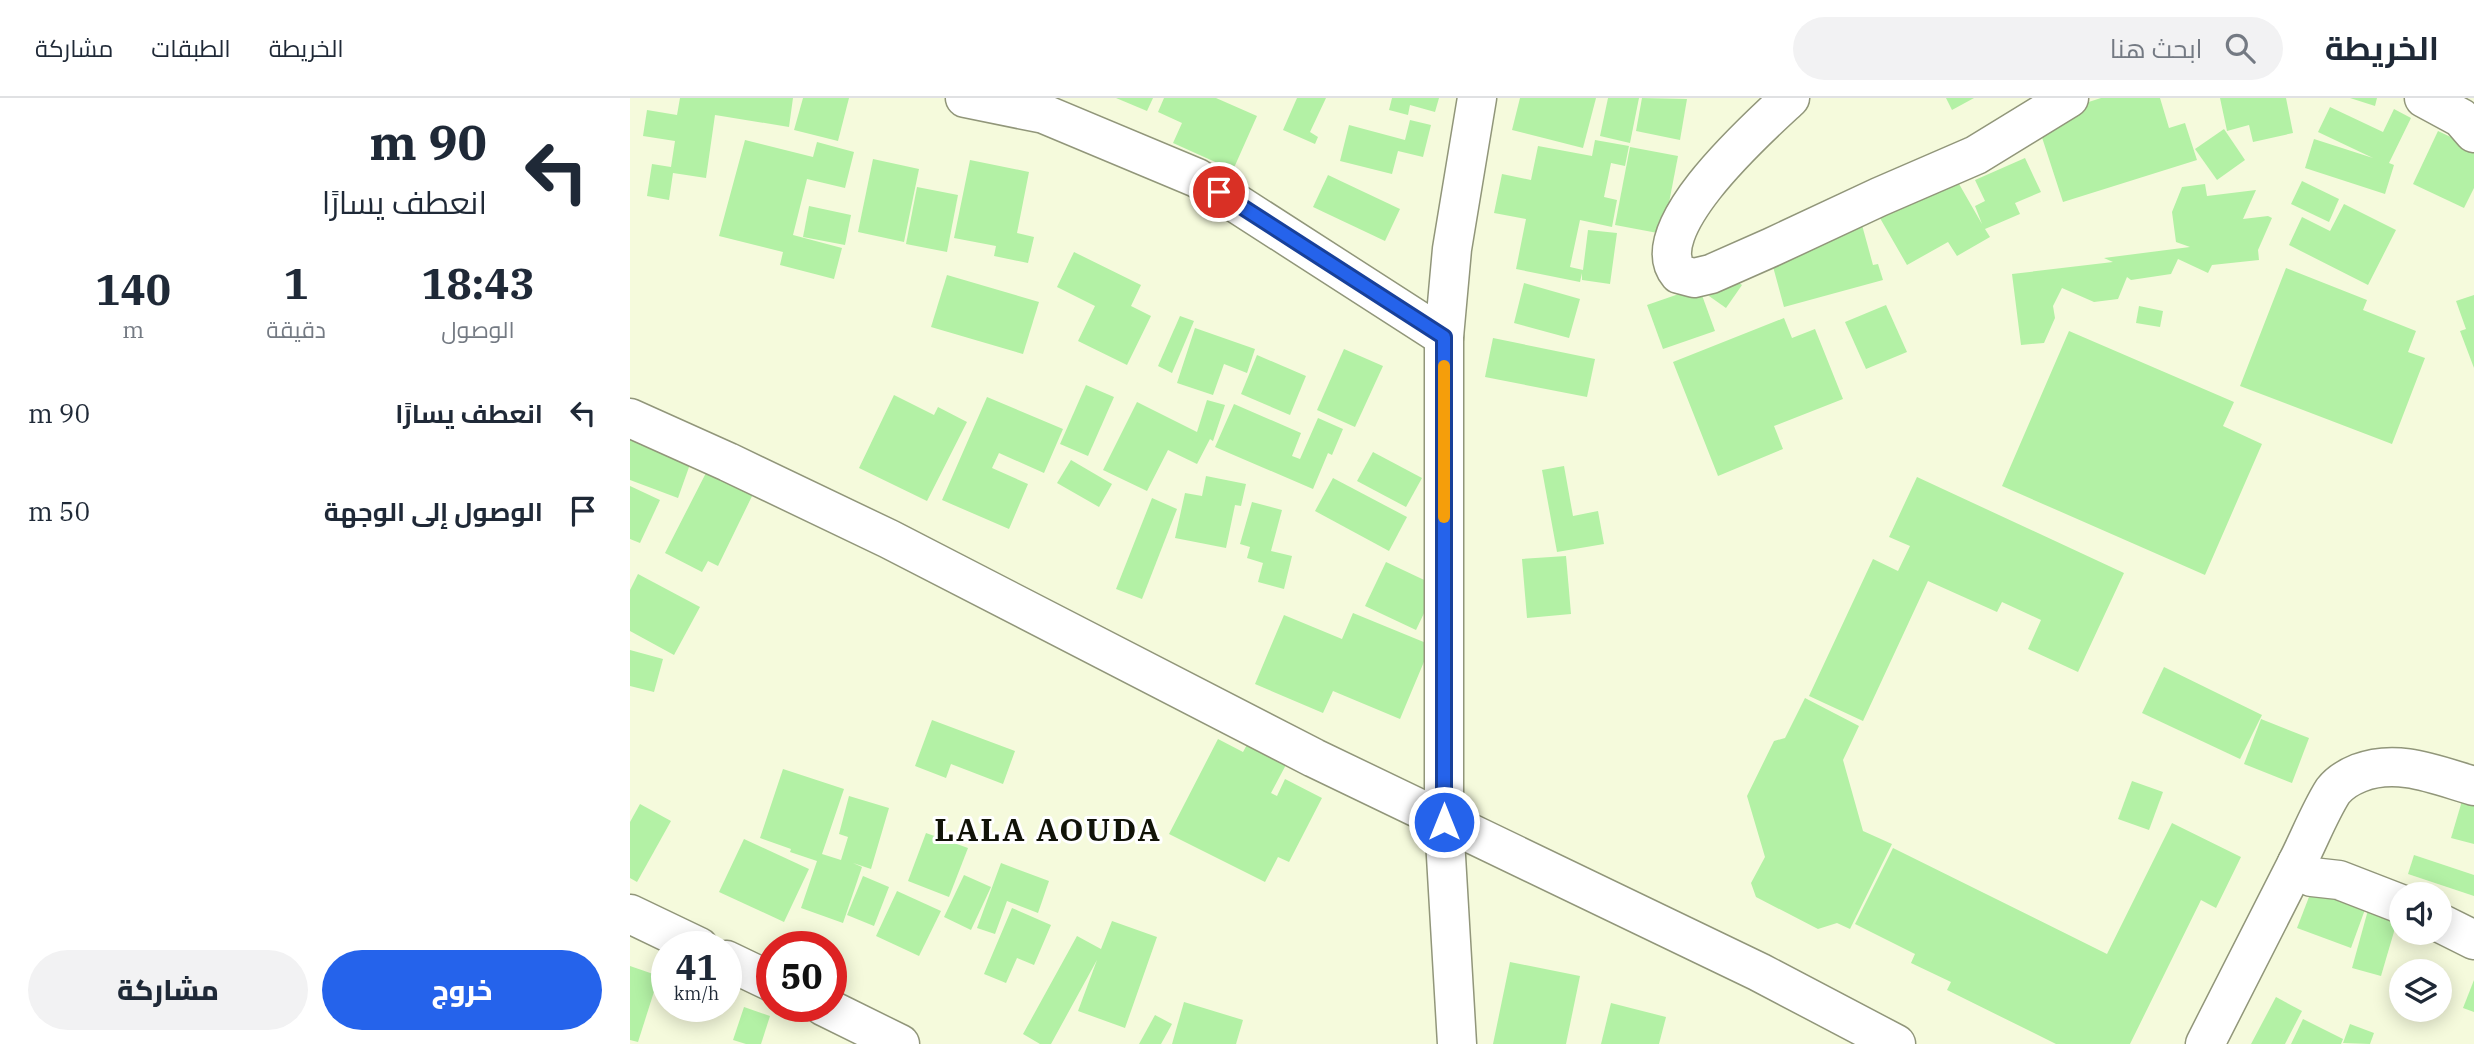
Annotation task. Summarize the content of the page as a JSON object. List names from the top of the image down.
{
  "districts": ["LALA AOUDA"],
  "page": {
    "header": "الخريطة",
    "search": "ابحث هنا",
    "nav": ["الخريطة", "الطبقات", "مشاركة"],
    "turn": ["90 m", "انعطف يسارًا"],
    "eta": [
      "18:43",
      "الوصول",
      "1",
      "دقيقة",
      "140",
      "m"
    ],
    "list": [
      {
        "name": "انعطف يسارًا",
        "value": "90 m"
      },
      {
        "name": "الوصول إلى الوجهة",
        "value": "50 m"
      }
    ],
    "speed": "41 km/h",
    "limit": "50",
    "buttons": ["خروج", "مشاركة"]
  }
}
